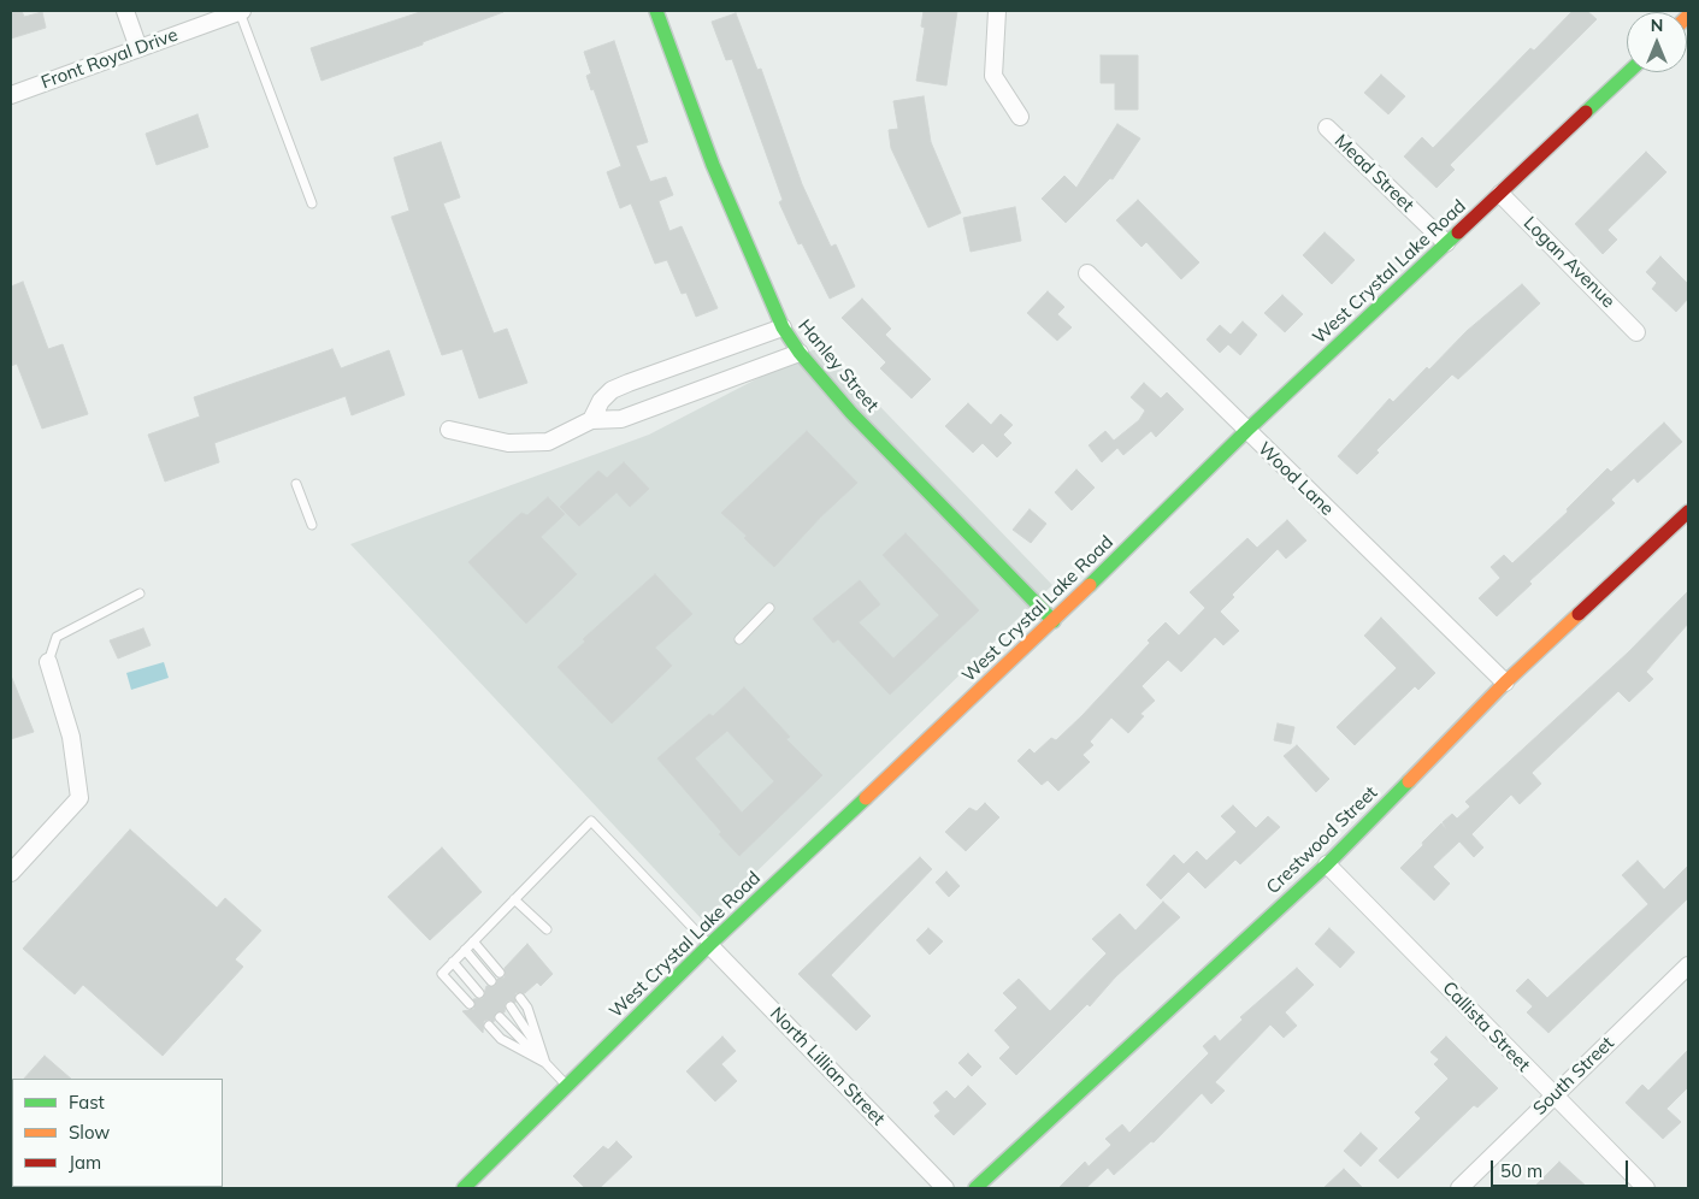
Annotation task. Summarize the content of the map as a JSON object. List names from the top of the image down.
{
  "streets": {
    "street": [
      "Front Royal Drive",
      "Mead Street",
      "Logan Avenue",
      "West Crystal Lake Road",
      "Hanley Street",
      "Wood Lane",
      "Crestwood Street",
      "Callista Street",
      "North Lillian Street",
      "South Street"
    ]
  },
  "crossings": [
    ["Mead Street", "West Crystal Lake Road"],
    ["Logan Avenue", "West Crystal Lake Road"],
    ["West Crystal Lake Road", "Hanley Street"],
    ["West Crystal Lake Road", "Wood Lane"],
    ["West Crystal Lake Road", "North Lillian Street"],
    ["Wood Lane", "Crestwood Street"],
    ["Crestwood Street", "Callista Street"],
    ["Callista Street", "South Street"]
  ],
  "legend": ["Fast", "Slow", "Jam"],
  "scale_bar": "50 m",
  "north": "top"
}
